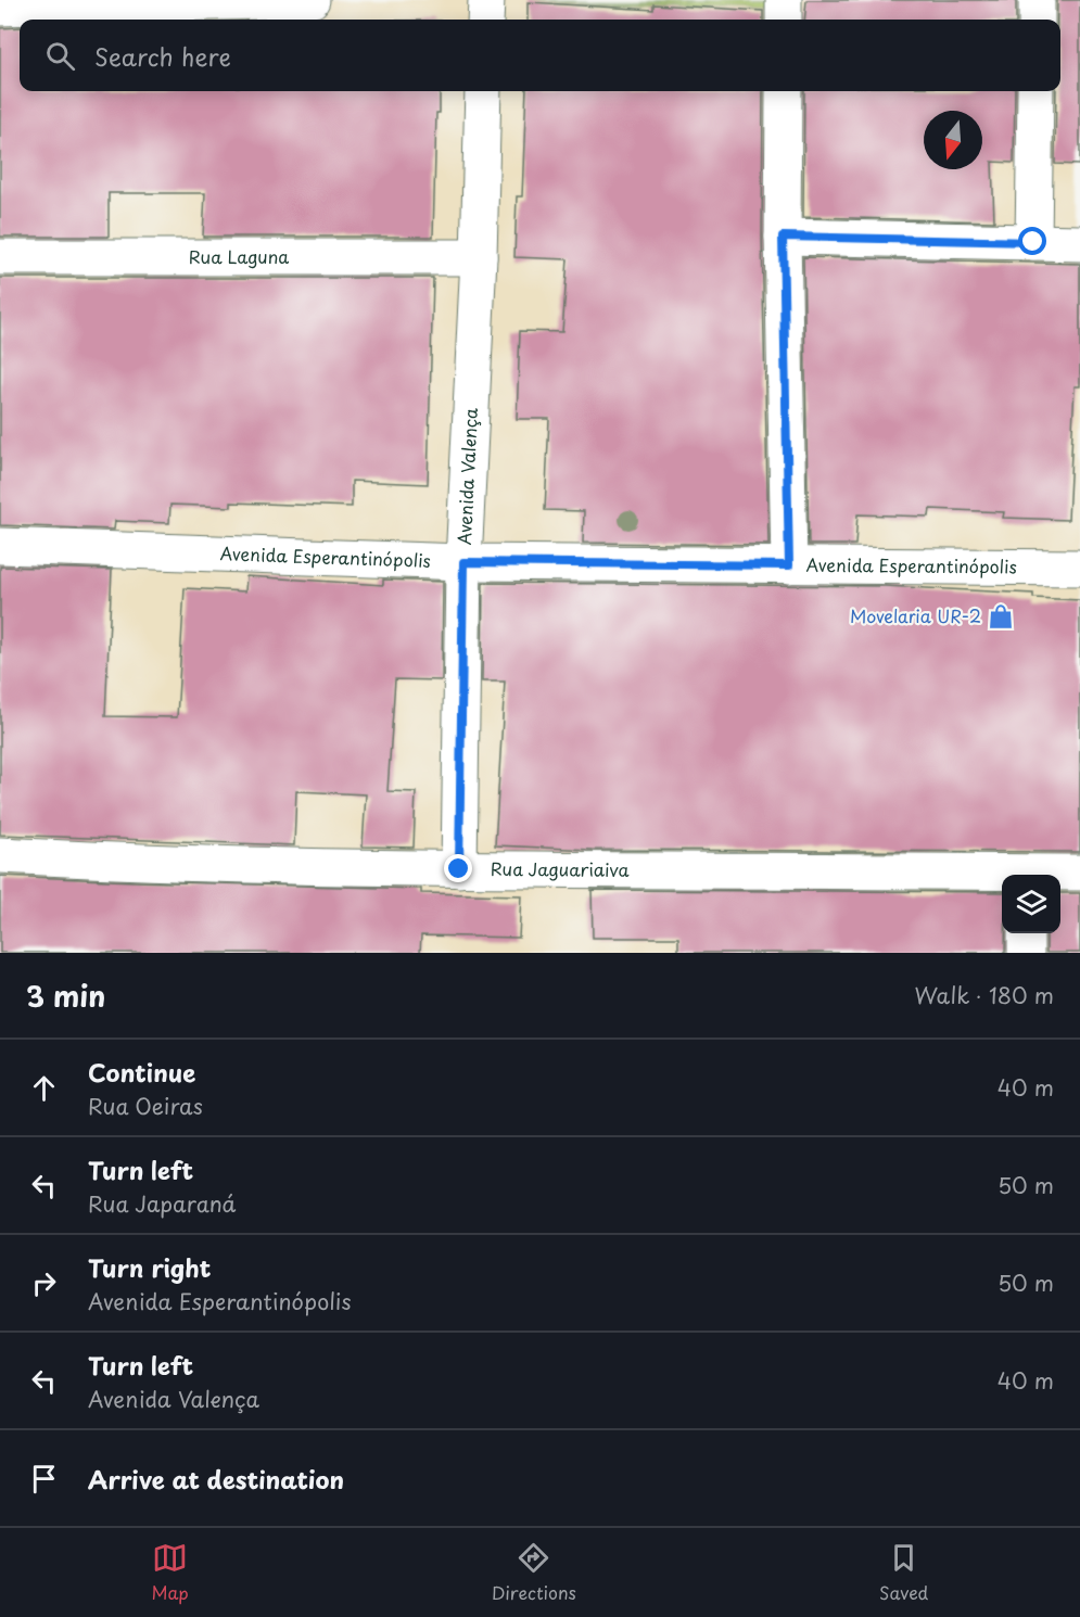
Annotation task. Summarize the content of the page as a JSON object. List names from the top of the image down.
{
  "streets": {
    "street": [
      "Rua Laguna",
      "Avenida Valença",
      "Avenida Esperantinópolis",
      "Rua Jaguariaiva"
    ]
  },
  "crossings": [
    ["Rua Laguna", "Avenida Valença"],
    ["Avenida Valença", "Avenida Esperantinópolis"],
    ["Avenida Valença", "Rua Jaguariaiva"]
  ],
  "places": {
    "shop": ["Movelaria UR-2"]
  },
  "north": "bottom",
  "page": {
    "search": "Search here",
    "heading": ["3 min", "Walk · 180 m"],
    "list": [
      ["Continue", "Rua Oeiras", "40 m"],
      ["Turn left", "Rua Japaraná", "50 m"],
      ["Turn right", "Avenida Esperantinópolis", "50 m"],
      ["Turn left", "Avenida Valença", "40 m"],
      "Arrive at destination"
    ],
    "nav": ["Map", "Directions", "Saved"]
  }
}
